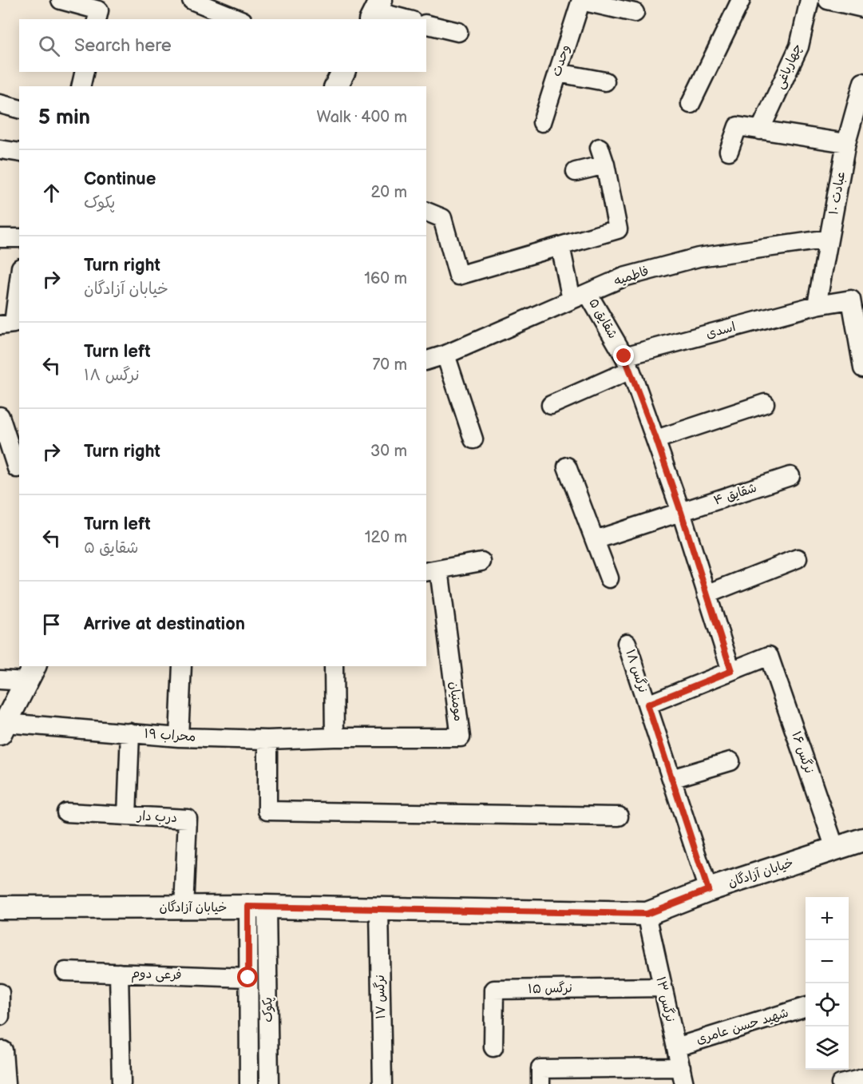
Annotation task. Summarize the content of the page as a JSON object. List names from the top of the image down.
{
  "streets": {
    "main road": ["خیابان آزادگان"],
    "street": [
      "وحدت",
      "چهارباغی",
      "عبادت ۱۰",
      "فاطمیه",
      "شقایق ۵",
      "اسدی",
      "شقایق ۴",
      "نرگس ۱۸",
      "مومنیان",
      "محراب ۱۹",
      "نرگس ۱۶",
      "درب دار",
      "فرعی دوم",
      "نرگس ۱۵",
      "نرگس ۱۷",
      "نرگس ۱۳",
      "پکوک",
      "شهید حسن عامری"
    ]
  },
  "crossings": [
    ["عبادت ۱۰", "فاطمیه"],
    ["عبادت ۱۰", "اسدی"],
    ["فاطمیه", "شقایق ۵"],
    ["شقایق ۵", "اسدی"],
    ["شقایق ۵", "شقایق ۴"],
    ["شقایق ۵", "نرگس ۱۶"],
    ["نرگس ۱۸", "خیابان آزادگان"],
    ["مومنیان", "محراب ۱۹"],
    ["نرگس ۱۶", "خیابان آزادگان"],
    ["درب دار", "خیابان آزادگان"],
    ["خیابان آزادگان", "نرگس ۱۷"],
    ["خیابان آزادگان", "نرگس ۱۳"],
    ["خیابان آزادگان", "پکوک"],
    ["فرعی دوم", "پکوک"],
    ["نرگس ۱۵", "نرگس ۱۳"],
    ["نرگس ۱۳", "شهید حسن عامری"]
  ],
  "page": {
    "search": "Search here",
    "heading": ["5 min", "Walk · 400 m"],
    "list": [
      ["Continue", "پکوک", "20 m"],
      ["Turn right", "خیابان آزادگان", "160 m"],
      ["Turn left", "نرگس ۱۸", "70 m"],
      ["Turn right", "30 m"],
      ["Turn left", "شقایق ۵", "120 m"],
      "Arrive at destination"
    ],
    "map_buttons": ["+", "−"]
  }
}
